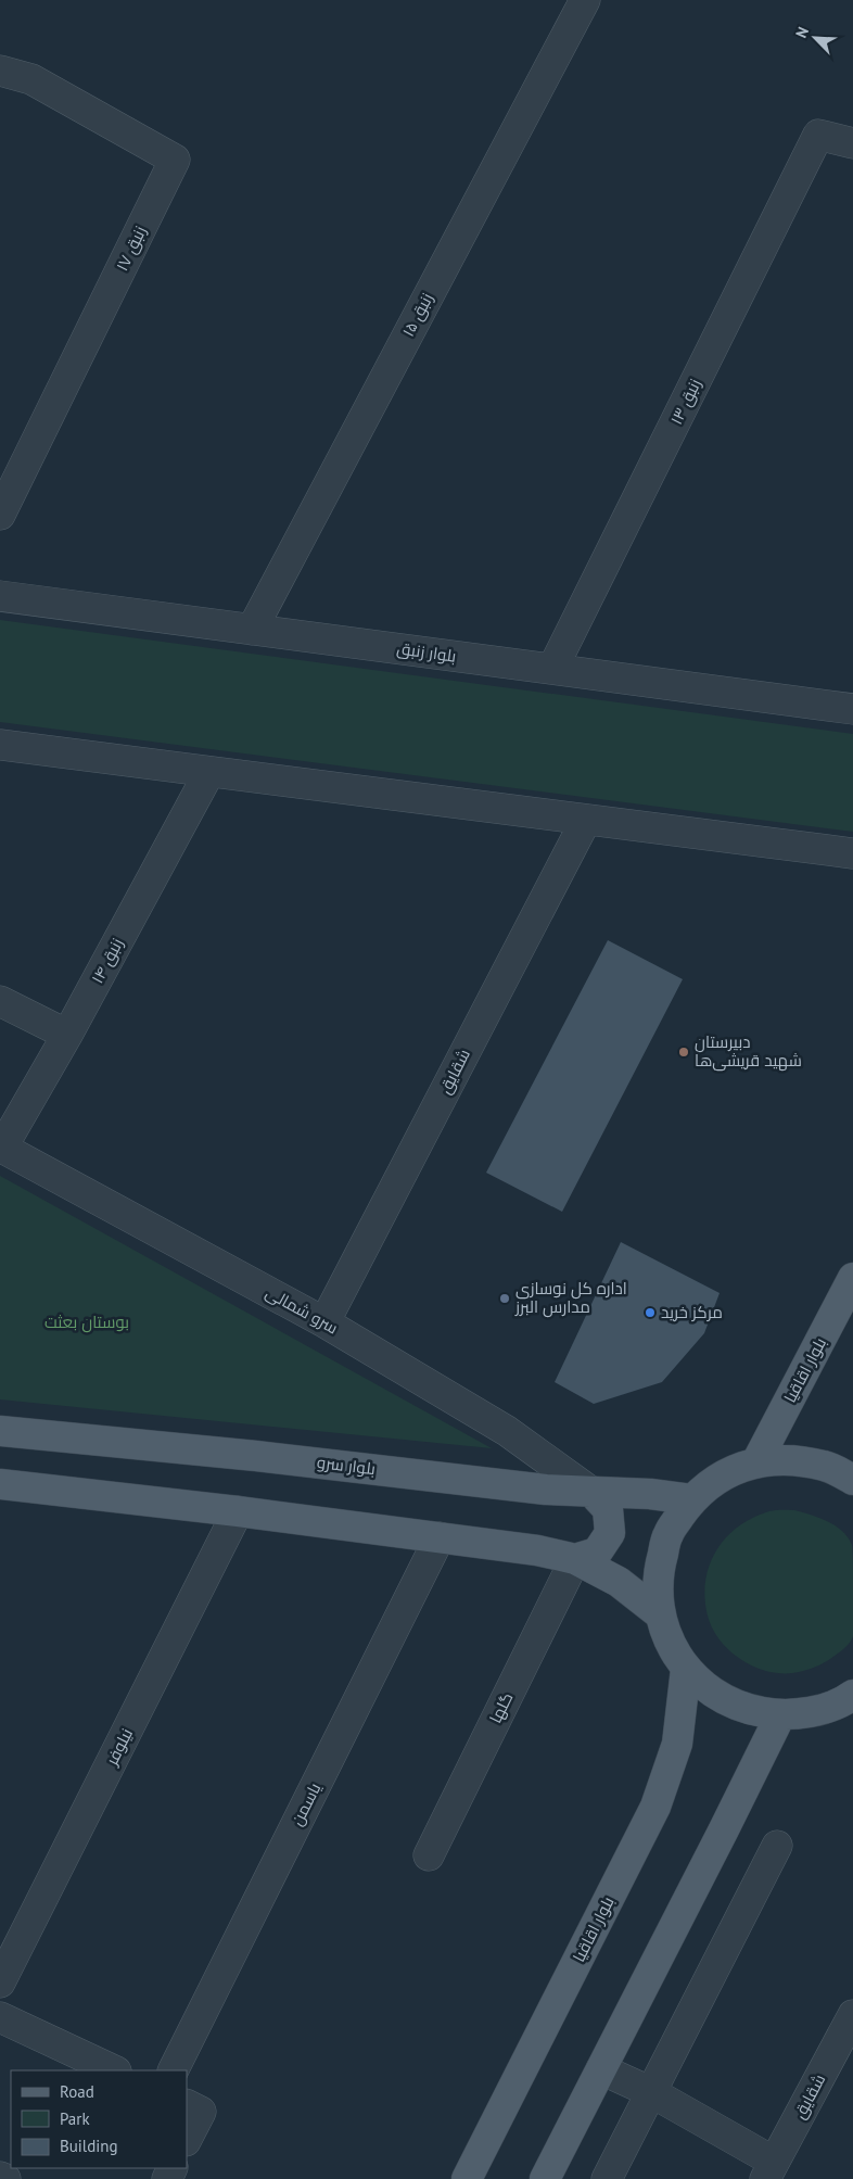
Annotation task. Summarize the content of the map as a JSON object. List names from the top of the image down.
{
  "streets": {
    "main road": ["بلوار اقاقیا", "بلوار سرو"],
    "street": [
      "زنبق ۱۷",
      "زنبق ۱۵",
      "زنبق ۱۳",
      "بلوار زنبق",
      "زنبق ۱۴",
      "شقایق",
      "سرو شمالی",
      "گلها",
      "نیلوفر",
      "یاسمن"
    ]
  },
  "crossings": [
    ["زنبق ۱۵", "بلوار زنبق"],
    ["زنبق ۱۳", "بلوار زنبق"],
    ["زنبق ۱۴", "سرو شمالی"],
    ["شقایق", "سرو شمالی"],
    ["سرو شمالی", "بلوار سرو"]
  ],
  "parks": ["بوستان بعثت"],
  "places": ["دبیرستان شهید قریشی‌ها", "اداره کل نوسازی مدارس البرز", "مرکز خرید"],
  "legend": ["Road", "Park", "Building"],
  "north": "top left"
}
